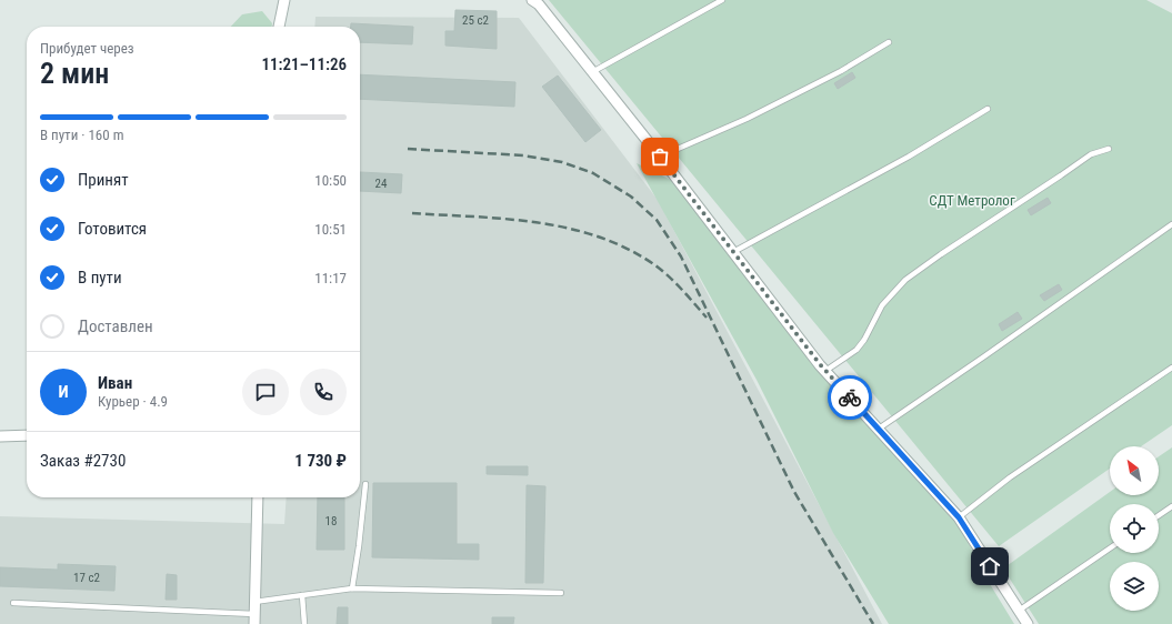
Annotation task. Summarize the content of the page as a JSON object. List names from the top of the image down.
{
  "parks": ["СДТ Метролог"],
  "house_numbers": [
    "25 с2",
    "24",
    "18",
    "17 с2"
  ],
  "north": "top left",
  "page": {
    "heading": ["2 мин", "Прибудет через", "11:21–11:26"],
    "panel": [
      "Иван",
      "Курьер · 4.9",
      "Заказ #2730",
      "1 730 ₽"
    ],
    "bar": "В пути · 160 m",
    "list": [
      ["Принят", "10:50"],
      ["Готовится", "10:51"],
      ["В пути", "11:17"],
      "Доставлен"
    ],
    "round": "И"
  }
}
